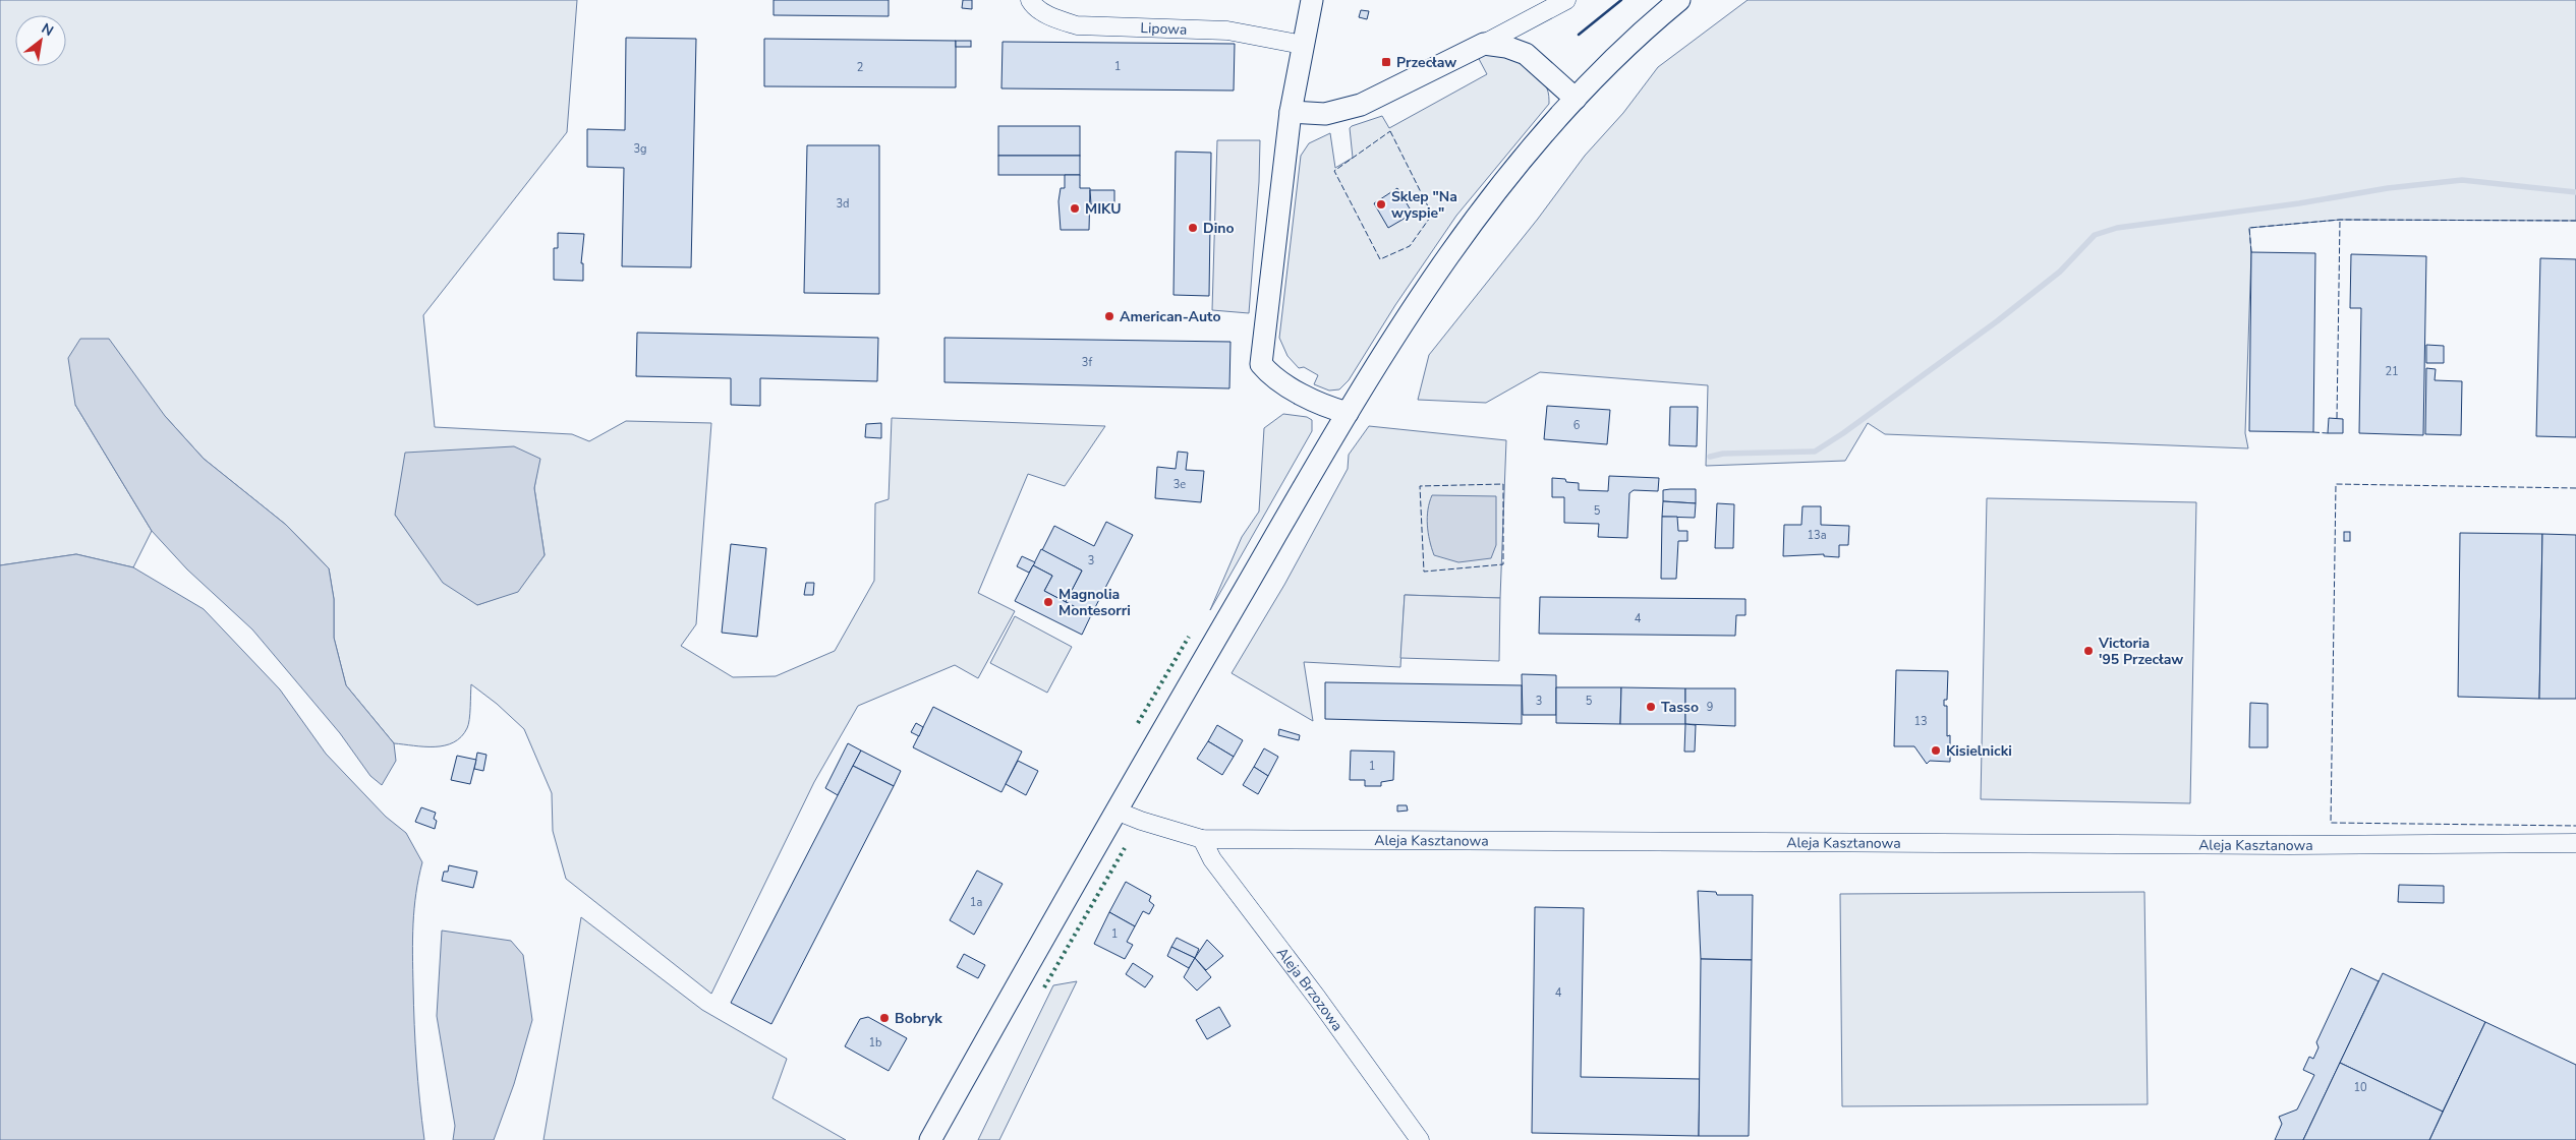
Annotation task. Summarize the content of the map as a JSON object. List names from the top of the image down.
{
  "streets": {
    "street": ["Lipowa", "Aleja Kasztanowa", "Aleja Brzozowa"]
  },
  "crossings": [
    ["Aleja Kasztanowa", "Aleja Brzozowa"]
  ],
  "places": {
    "transit": ["Przecław"],
    "other": [
      "Sklep \"Na wyspie\"",
      "MIKU",
      "Dino",
      "American-Auto",
      "Magnolia Montesorri",
      "Victoria '95 Przecław",
      "Tasso",
      "Kisielnicki",
      "Bobryk"
    ]
  },
  "house_numbers": [
    "1",
    "2",
    "3g",
    "3d",
    "3f",
    "21",
    "6",
    "3e",
    "5",
    "13a",
    "3",
    "4",
    "3",
    "5",
    "9",
    "13",
    "1",
    "1a",
    "1",
    "4",
    "1b",
    "10"
  ],
  "north": "top right"
}
